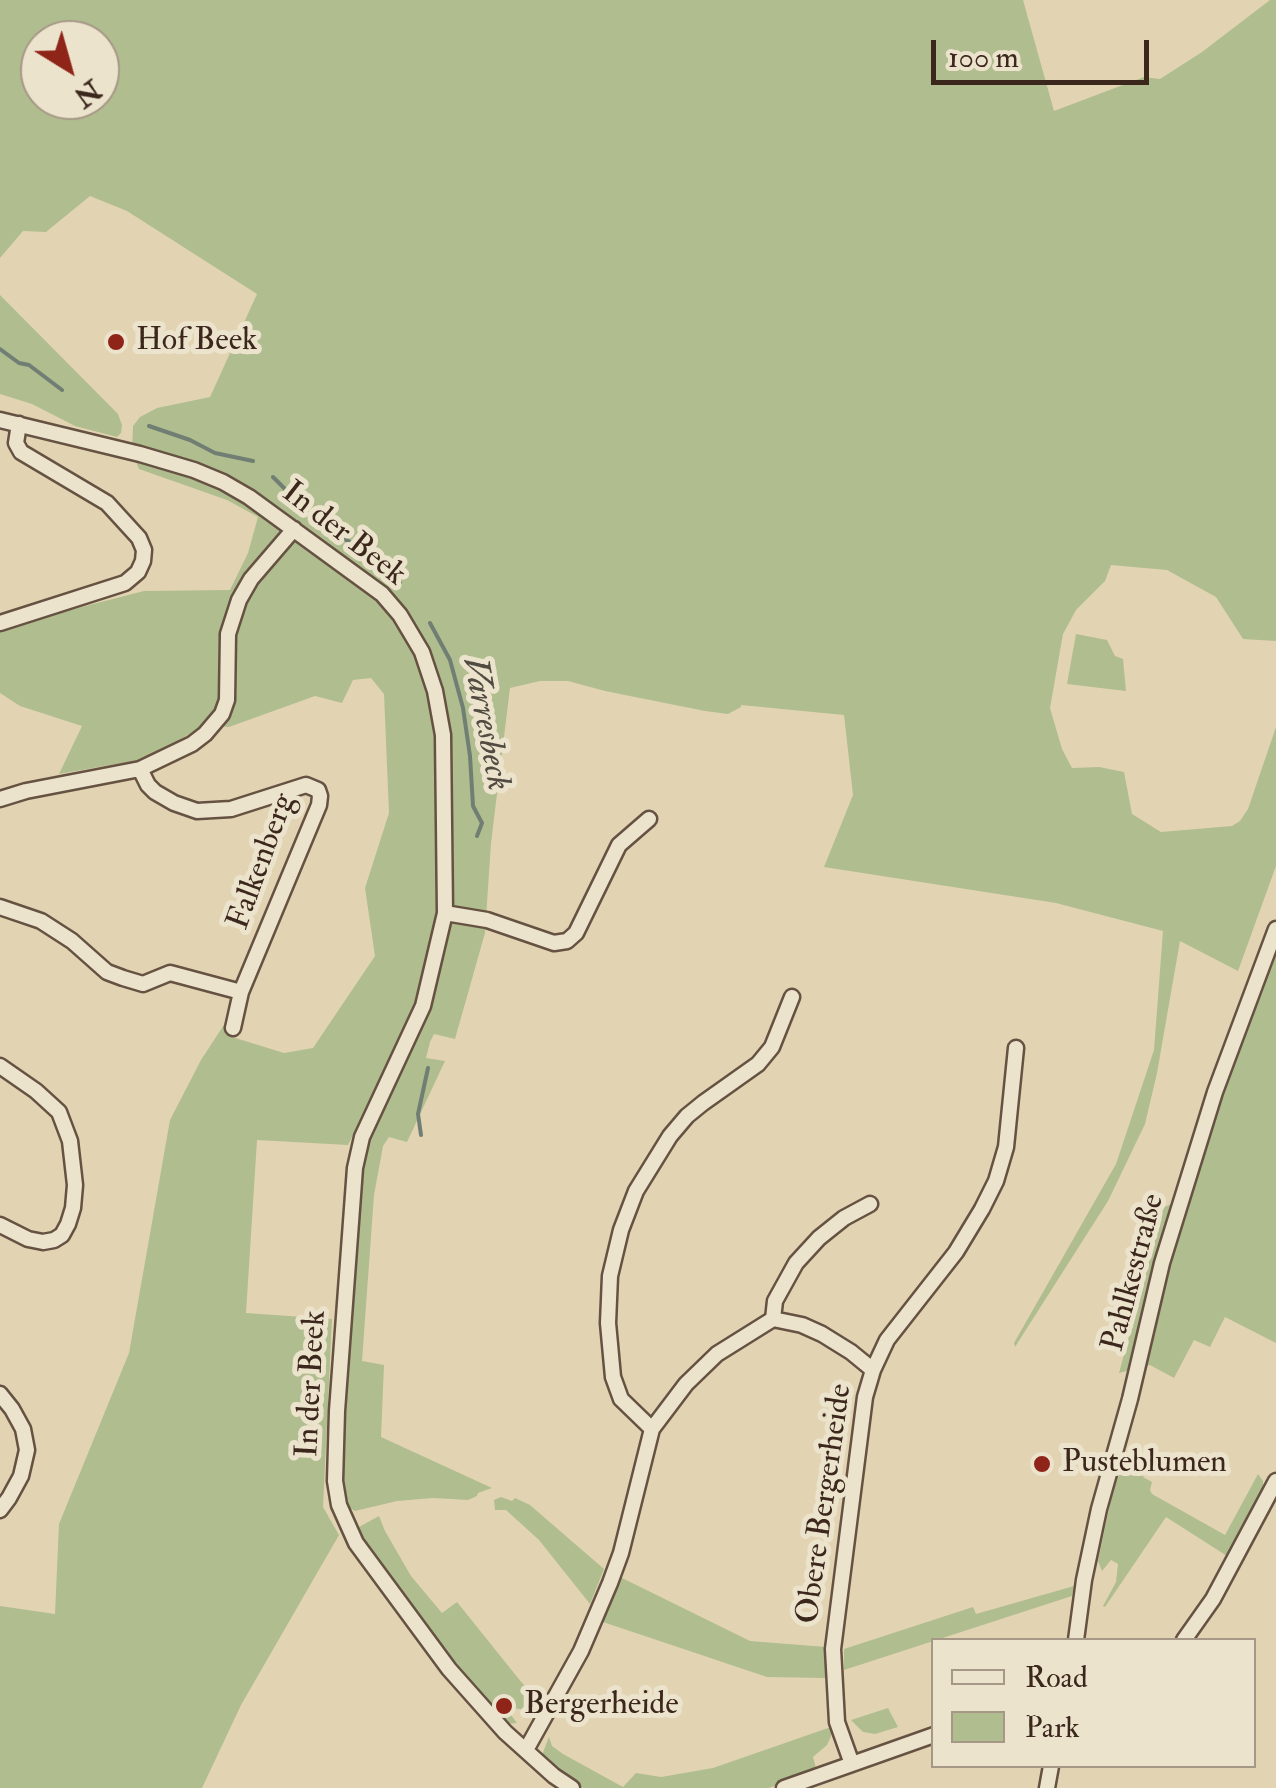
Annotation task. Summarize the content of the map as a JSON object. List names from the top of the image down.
{
  "streets": {
    "street": [
      "In der Beek",
      "Falkenberg",
      "Pahlkestraße",
      "Obere Bergerheide"
    ]
  },
  "water": ["Varresbeck"],
  "places": ["Hof Beek", "Pusteblumen", "Bergerheide"],
  "legend": ["Road", "Park"],
  "scale_bar": "100 m",
  "north": "bottom right"
}
